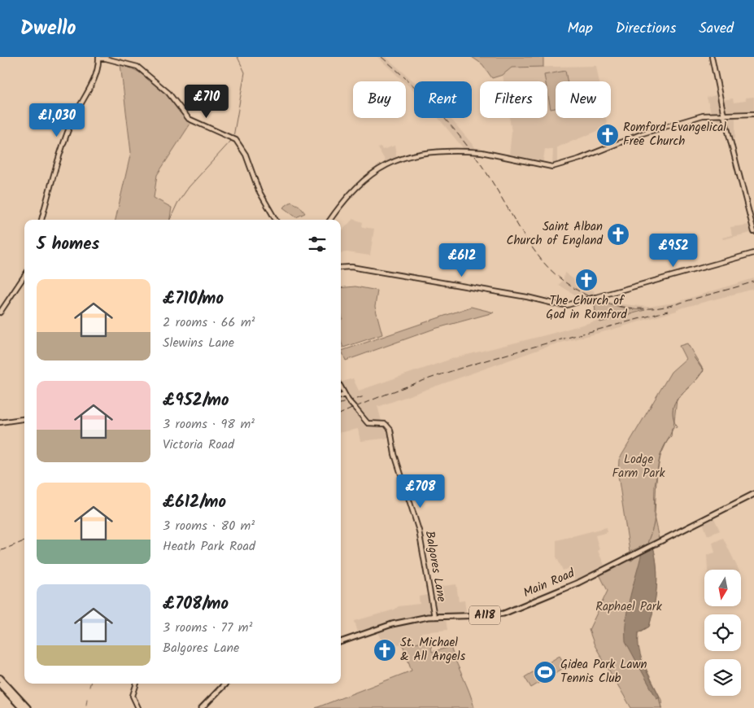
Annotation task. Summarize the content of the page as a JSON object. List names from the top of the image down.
{
  "streets": {
    "main road": ["Main Road", "A118"],
    "street": ["Balgores Lane"]
  },
  "crossings": [
    ["Balgores Lane", "Main Road"]
  ],
  "parks": ["Lodge Farm Park", "Raphael Park"],
  "places": {
    "church": [
      "Romford Evangelical Free Church",
      "Saint Alban Church of England",
      "The Church of God in Romford",
      "St. Michael & All Angels"
    ],
    "sports": ["Gidea Park Lawn Tennis Club"]
  },
  "north": "bottom",
  "page": {
    "header": "Dwello",
    "nav": ["Map", "Directions", "Saved"],
    "chip": [
      "Buy",
      "Rent",
      "Filters",
      "New"
    ],
    "price": [
      "£710",
      "£1,030",
      "£952",
      "£612",
      "£708"
    ],
    "heading": "5 homes",
    "list": [
      {
        "name": "£710/mo",
        "note": "2 rooms · 66 m² · Slewins Lane"
      },
      {
        "name": "£952/mo",
        "note": "3 rooms · 98 m² · Victoria Road"
      },
      {
        "name": "£612/mo",
        "note": "3 rooms · 80 m² · Heath Park Road"
      },
      {
        "name": "£708/mo",
        "note": "3 rooms · 77 m² · Balgores Lane"
      }
    ]
  }
}
